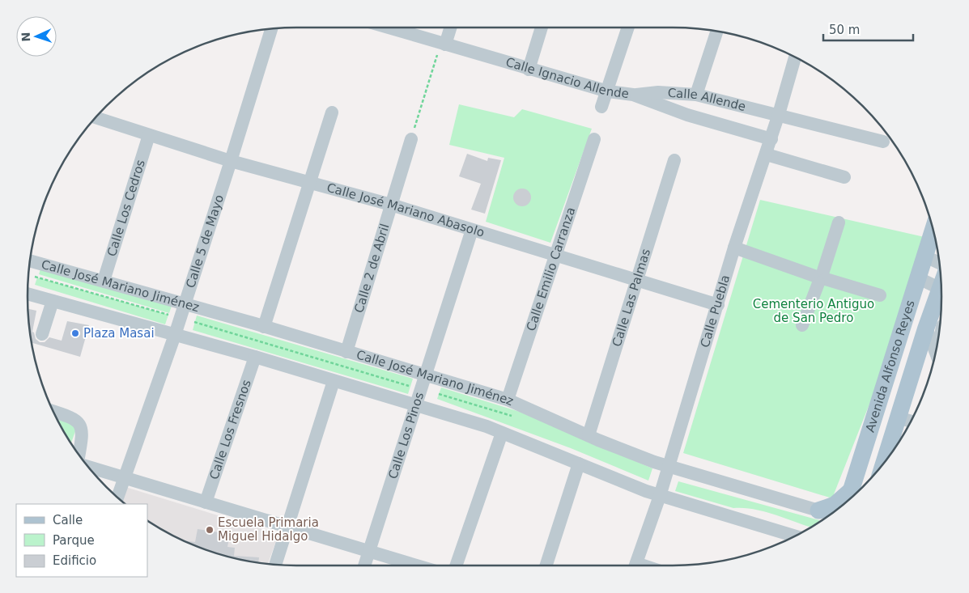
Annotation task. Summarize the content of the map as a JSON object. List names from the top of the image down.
{
  "streets": {
    "main road": ["Avenida Alfonso Reyes"],
    "street": [
      "Calle Ignacio Allende",
      "Calle Allende",
      "Calle Los Cedros",
      "Calle José Mariano Abasolo",
      "Calle 5 de Mayo",
      "Calle 2 de Abril",
      "Calle Emilio Carranza",
      "Calle José Mariano Jiménez",
      "Calle Las Palmas",
      "Calle Puebla",
      "Calle Los Fresnos",
      "Calle Los Pinos"
    ]
  },
  "crossings": [
    ["Calle Ignacio Allende", "Calle Allende"],
    ["Calle Ignacio Allende", "Calle Puebla"],
    ["Calle Allende", "Calle Puebla"],
    ["Calle Los Cedros", "Calle José Mariano Abasolo"],
    ["Calle Los Cedros", "Calle José Mariano Jiménez"],
    ["Calle José Mariano Abasolo", "Calle 5 de Mayo"],
    ["Calle José Mariano Abasolo", "Calle 2 de Abril"],
    ["Calle José Mariano Abasolo", "Calle Emilio Carranza"],
    ["Calle José Mariano Abasolo", "Calle Las Palmas"],
    ["Calle José Mariano Abasolo", "Calle Puebla"],
    ["Calle José Mariano Abasolo", "Calle Los Pinos"],
    ["Calle 5 de Mayo", "Calle José Mariano Jiménez"],
    ["Calle 2 de Abril", "Calle José Mariano Jiménez"],
    ["Calle Emilio Carranza", "Calle José Mariano Jiménez"],
    ["Calle José Mariano Jiménez", "Calle Las Palmas"],
    ["Calle José Mariano Jiménez", "Calle Puebla"],
    ["Calle José Mariano Jiménez", "Calle Los Pinos"]
  ],
  "parks": ["Cementerio Antiguo de San Pedro"],
  "places": ["Plaza Masai", "Escuela Primaria Miguel Hidalgo"],
  "legend": ["Calle", "Parque", "Edificio"],
  "scale_bar": "50 m",
  "north": "left"
}
